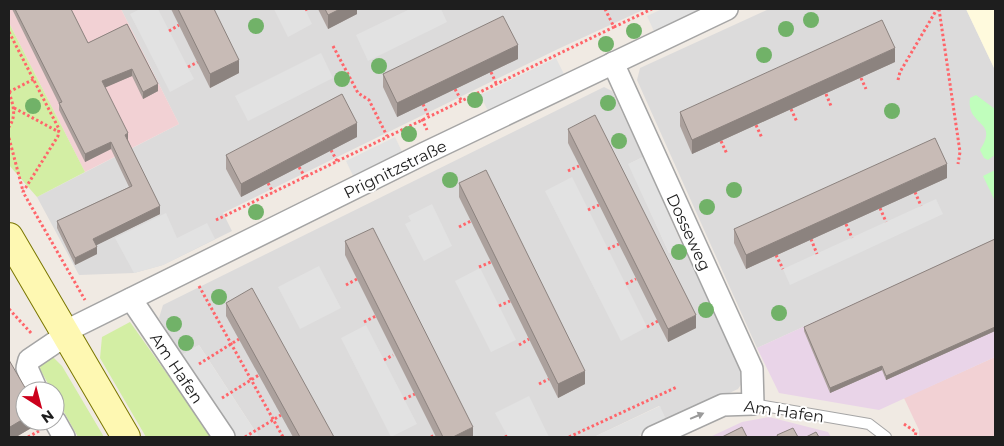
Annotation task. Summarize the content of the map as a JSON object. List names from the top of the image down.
{
  "streets": {
    "street": ["Prignitzstraße", "Dosseweg", "Am Hafen"]
  },
  "crossings": [
    ["Prignitzstraße", "Dosseweg"],
    ["Prignitzstraße", "Am Hafen"],
    ["Dosseweg", "Am Hafen"]
  ],
  "north": "bottom right"
}
